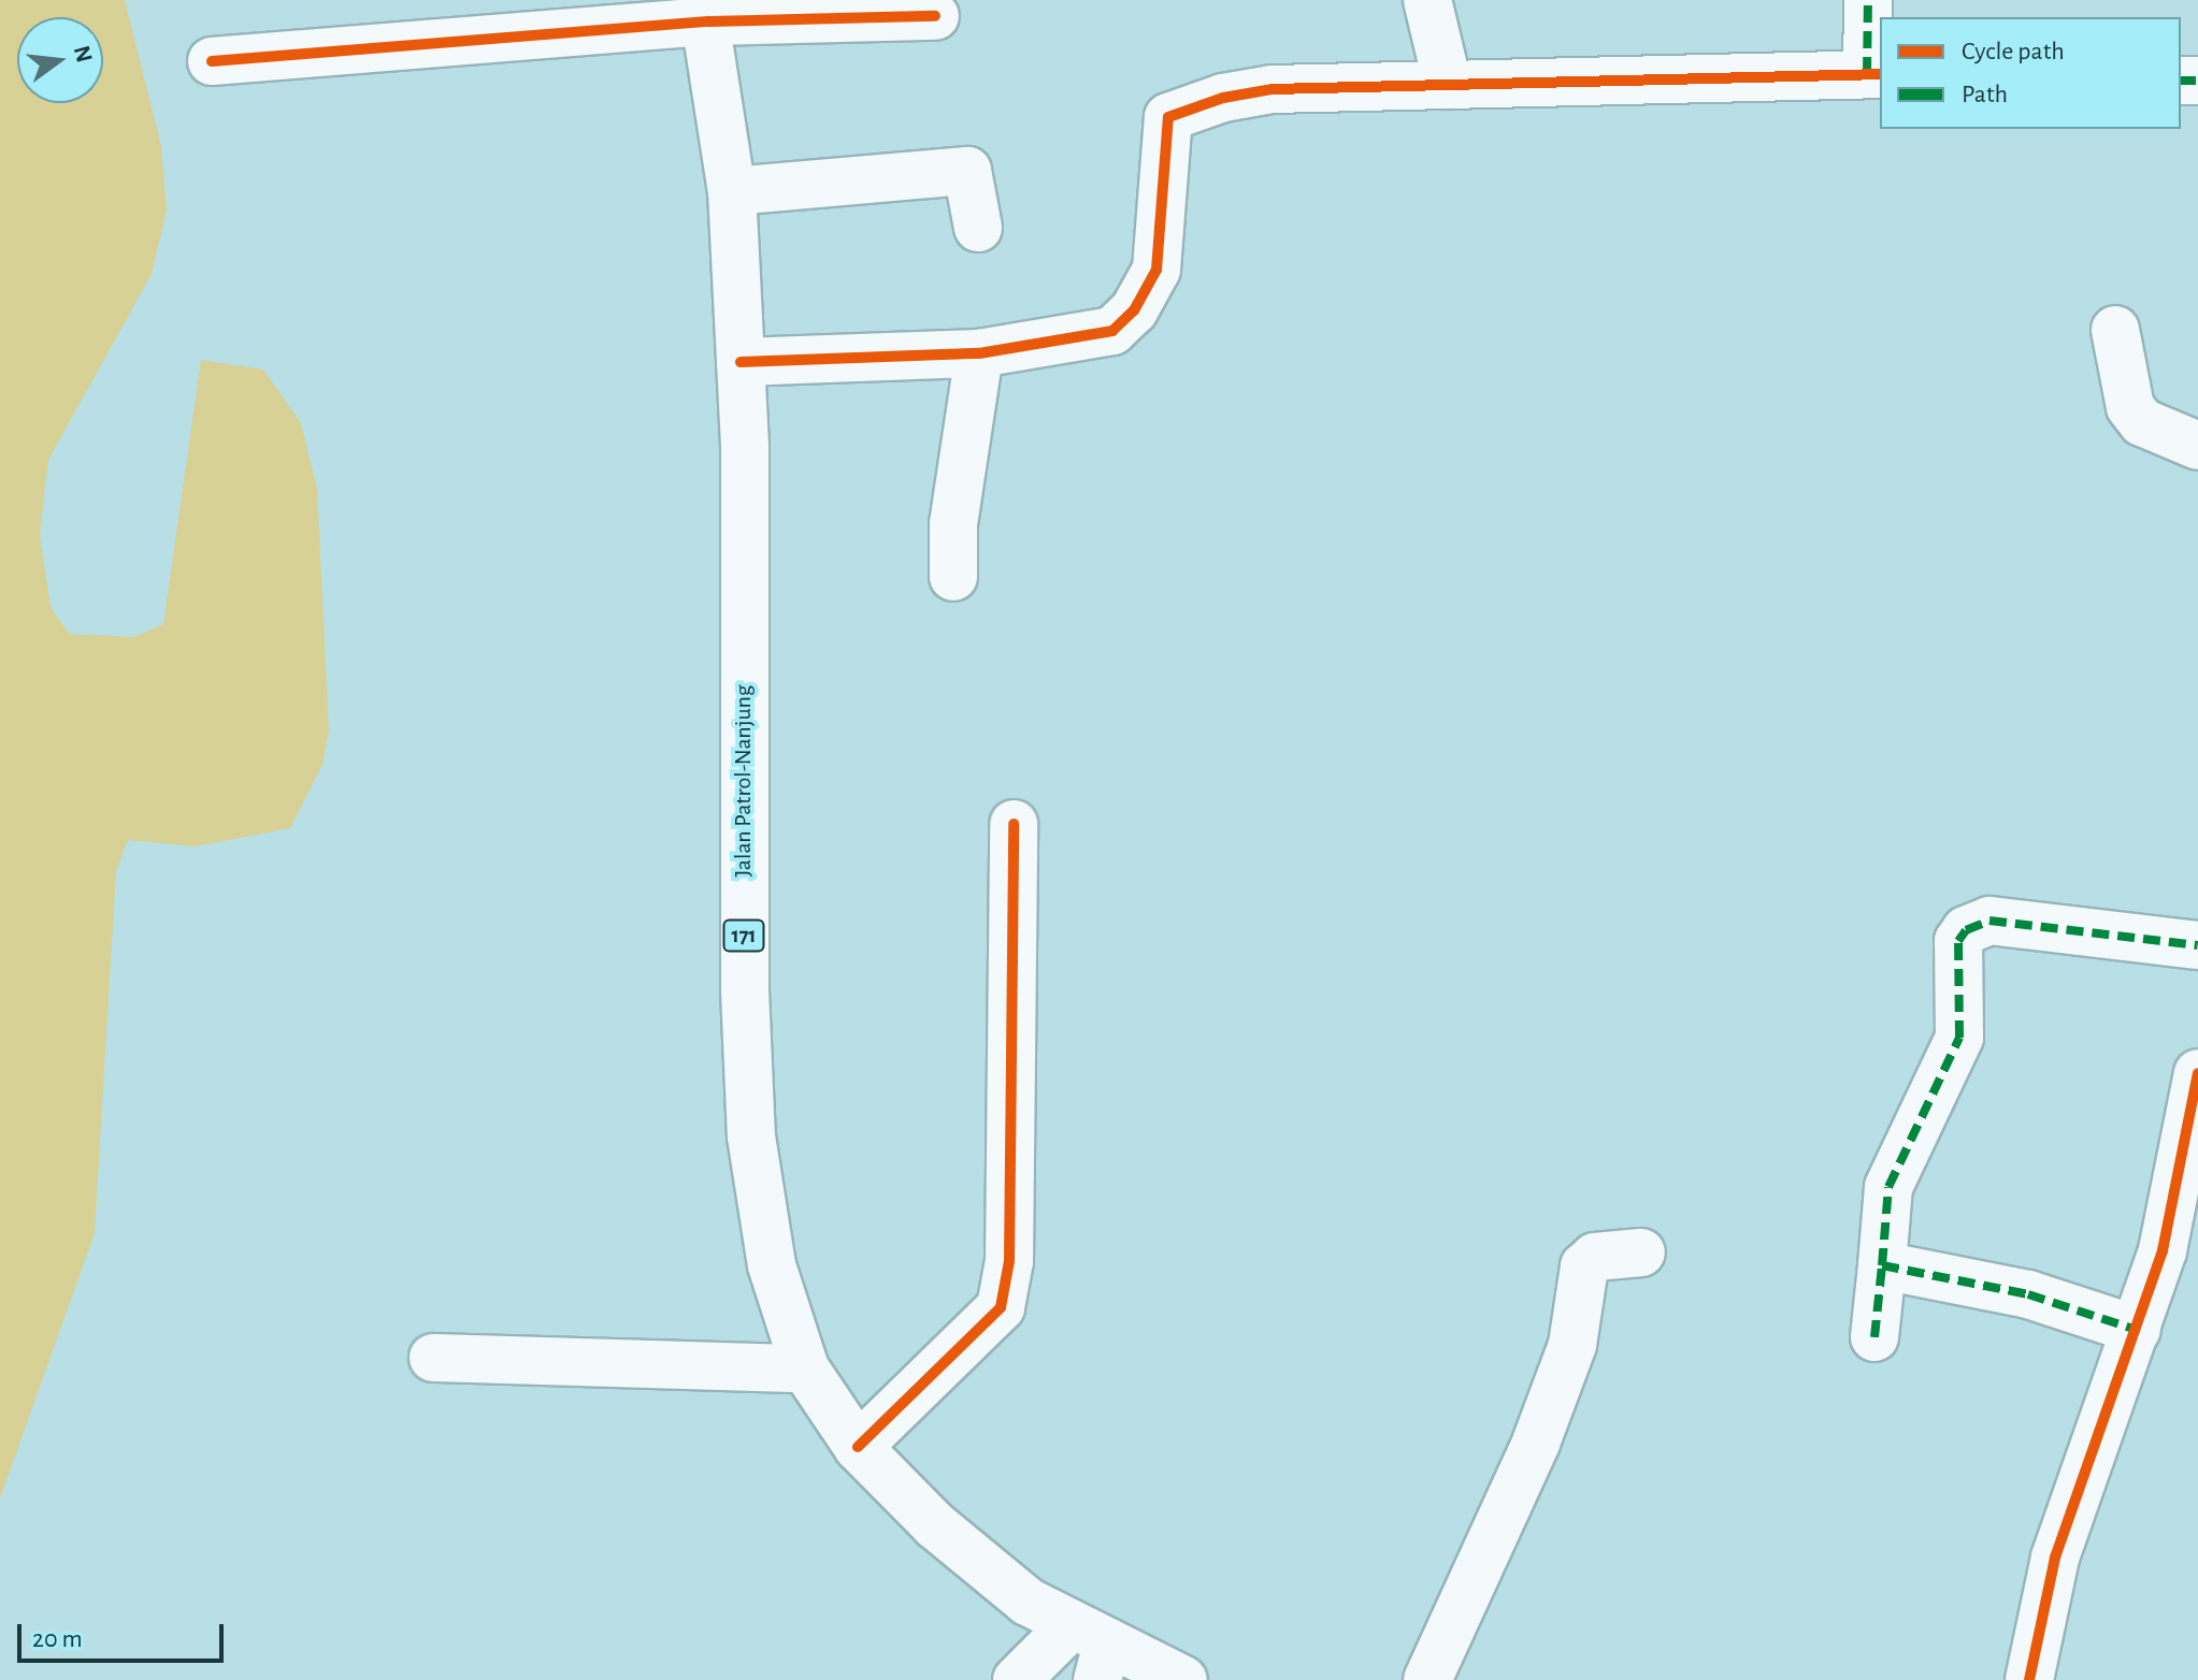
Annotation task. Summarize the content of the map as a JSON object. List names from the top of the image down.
{
  "streets": {
    "street": ["Jalan Patrol-Nanjung", "171"]
  },
  "legend": ["Cycle path", "Path"],
  "scale_bar": "20 m",
  "north": "right"
}
